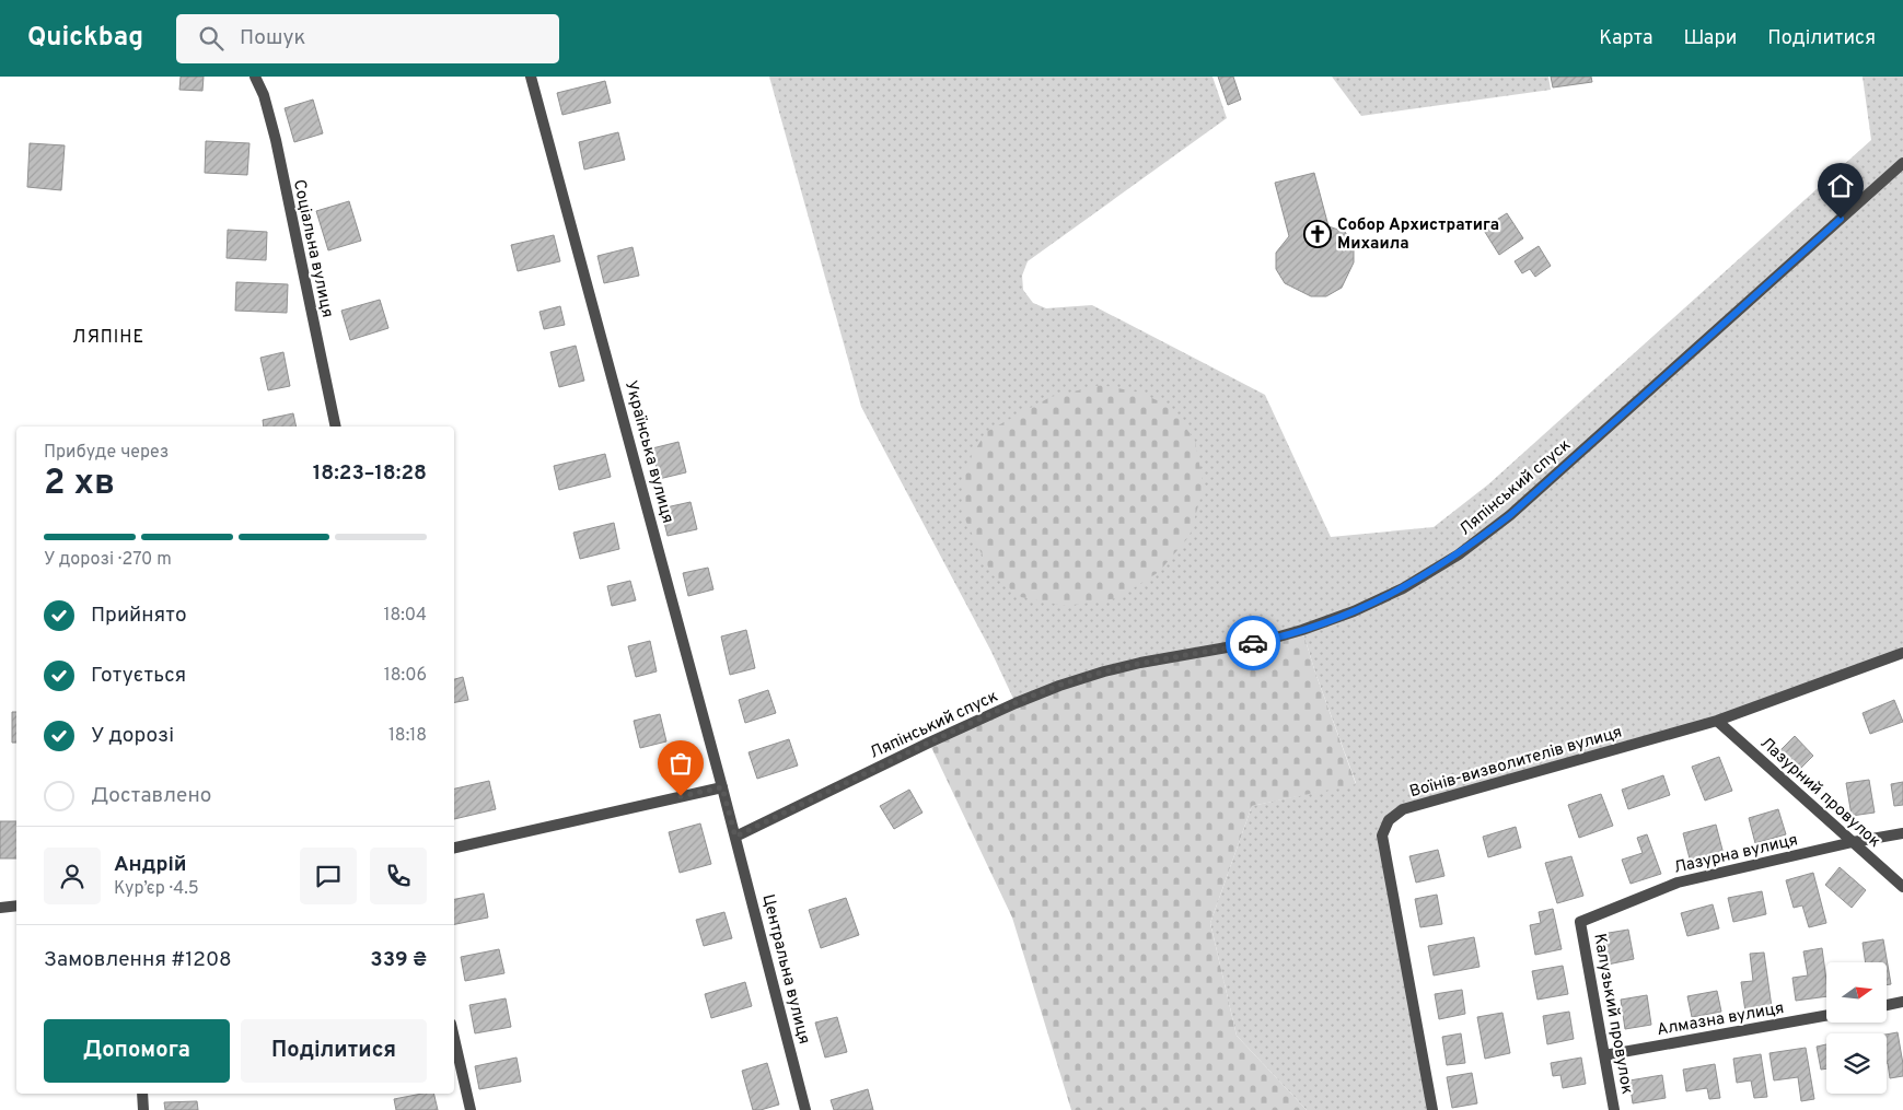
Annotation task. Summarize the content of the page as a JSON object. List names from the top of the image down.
{
  "streets": {
    "street": [
      "Соціальна вулиця",
      "Українська вулиця",
      "Ляпінський спуск",
      "Воїнів-визволителів вулиця",
      "Лазурний провулок",
      "Лазурна вулиця",
      "Центральна вулиця",
      "Калузький провулок",
      "Алмазна вулиця"
    ]
  },
  "crossings": [
    ["Українська вулиця", "Ляпінський спуск"],
    ["Українська вулиця", "Центральна вулиця"],
    ["Ляпінський спуск", "Центральна вулиця"],
    ["Воїнів-визволителів вулиця", "Лазурний провулок"],
    ["Лазурний провулок", "Лазурна вулиця"],
    ["Лазурна вулиця", "Калузький провулок"],
    ["Калузький провулок", "Алмазна вулиця"]
  ],
  "districts": ["ЛЯПІНЕ"],
  "places": {
    "church": ["Собор Архистратига Михаила"]
  },
  "north": "right",
  "page": {
    "header": "Quickbag",
    "search": "Пошук",
    "nav": ["Карта", "Шари", "Поділитися"],
    "heading": ["2 хв", "Прибуде через", "18:23–18:28"],
    "panel": [
      "Андрій",
      "Кур’єр · 4.5",
      "Замовлення #1208",
      "339 ₴"
    ],
    "bar": "У дорозі · 270 m",
    "list": [
      ["Прийнято", "18:04"],
      ["Готується", "18:06"],
      ["У дорозі", "18:18"],
      "Доставлено"
    ],
    "buttons": ["Допомога", "Поділитися"]
  }
}
